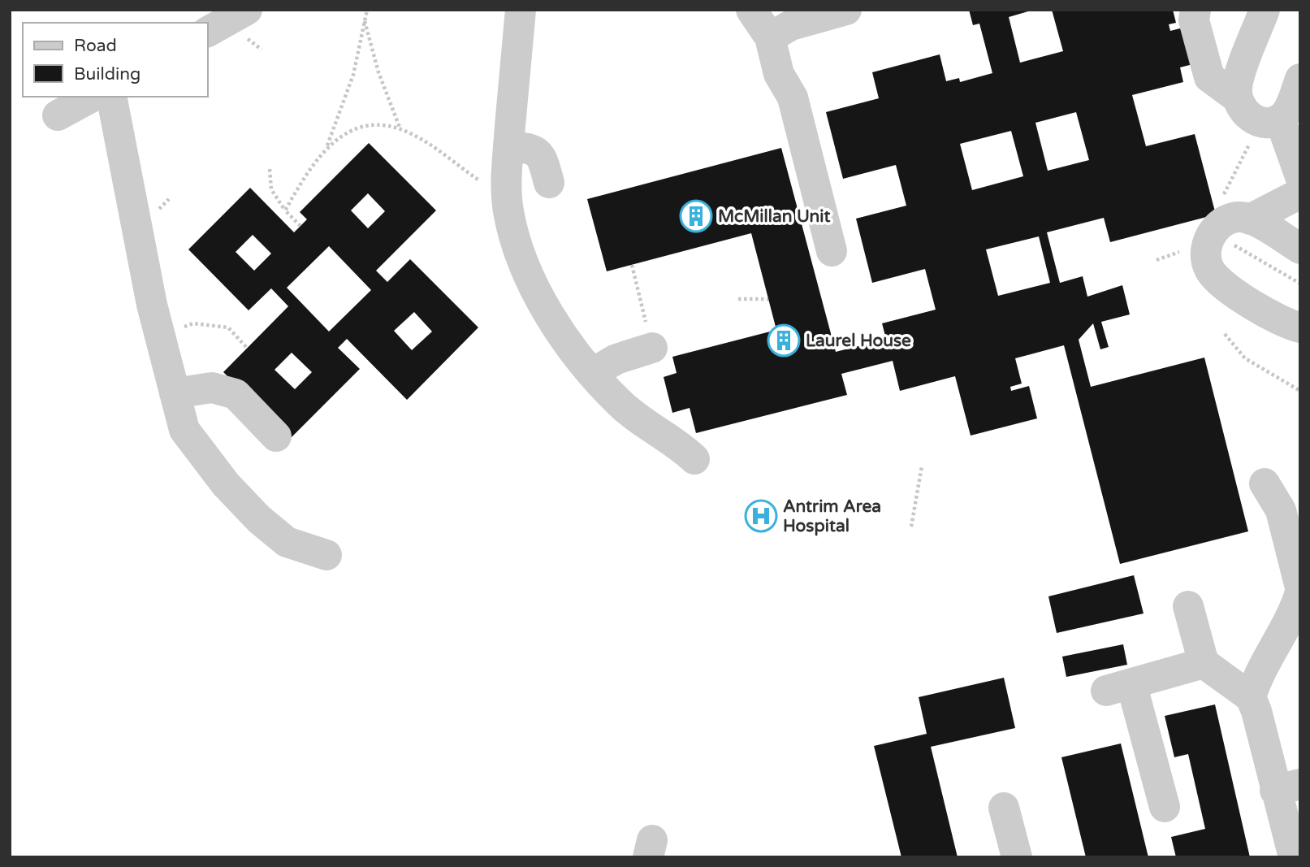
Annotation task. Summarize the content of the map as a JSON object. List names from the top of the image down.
{
  "places": {
    "building": ["McMillan Unit", "Laurel House"],
    "hospital": ["Antrim Area Hospital"]
  },
  "legend": ["Road", "Building"]
}
